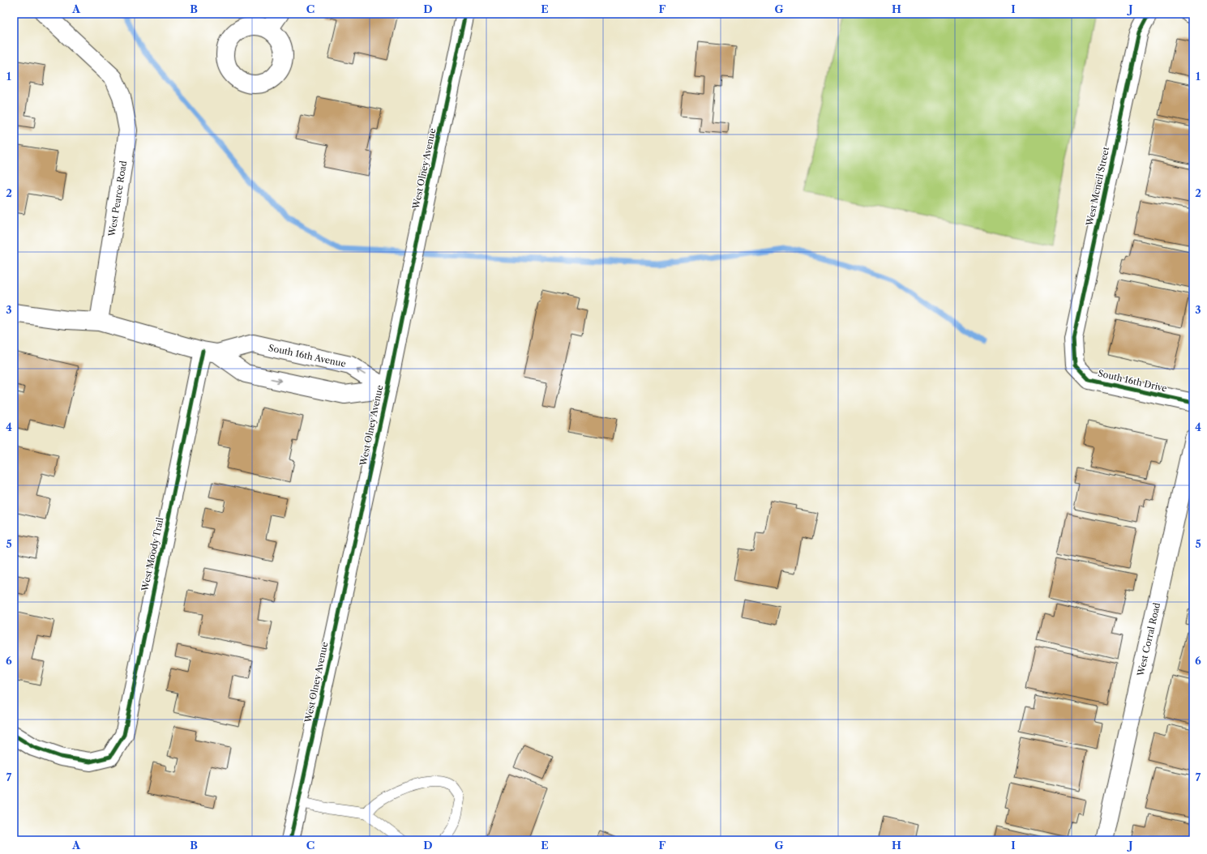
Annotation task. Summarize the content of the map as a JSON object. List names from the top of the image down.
{
  "streets": {
    "street": [
      "West Olney Avenue",
      "West Mcneil Street",
      "West Pearce Road",
      "South 16th Avenue",
      "South 16th Drive",
      "West Moody Trail",
      "West Corral Road"
    ]
  },
  "crossings": [
    ["West Olney Avenue", "South 16th Avenue"],
    ["West Mcneil Street", "South 16th Drive"],
    ["South 16th Avenue", "West Moody Trail"]
  ],
  "grid": {
    "columns": [
      "A",
      "B",
      "C",
      "D",
      "E",
      "F",
      "G",
      "H",
      "I",
      "J"
    ],
    "rows": [
      "1",
      "2",
      "3",
      "4",
      "5",
      "6",
      "7"
    ]
  }
}
